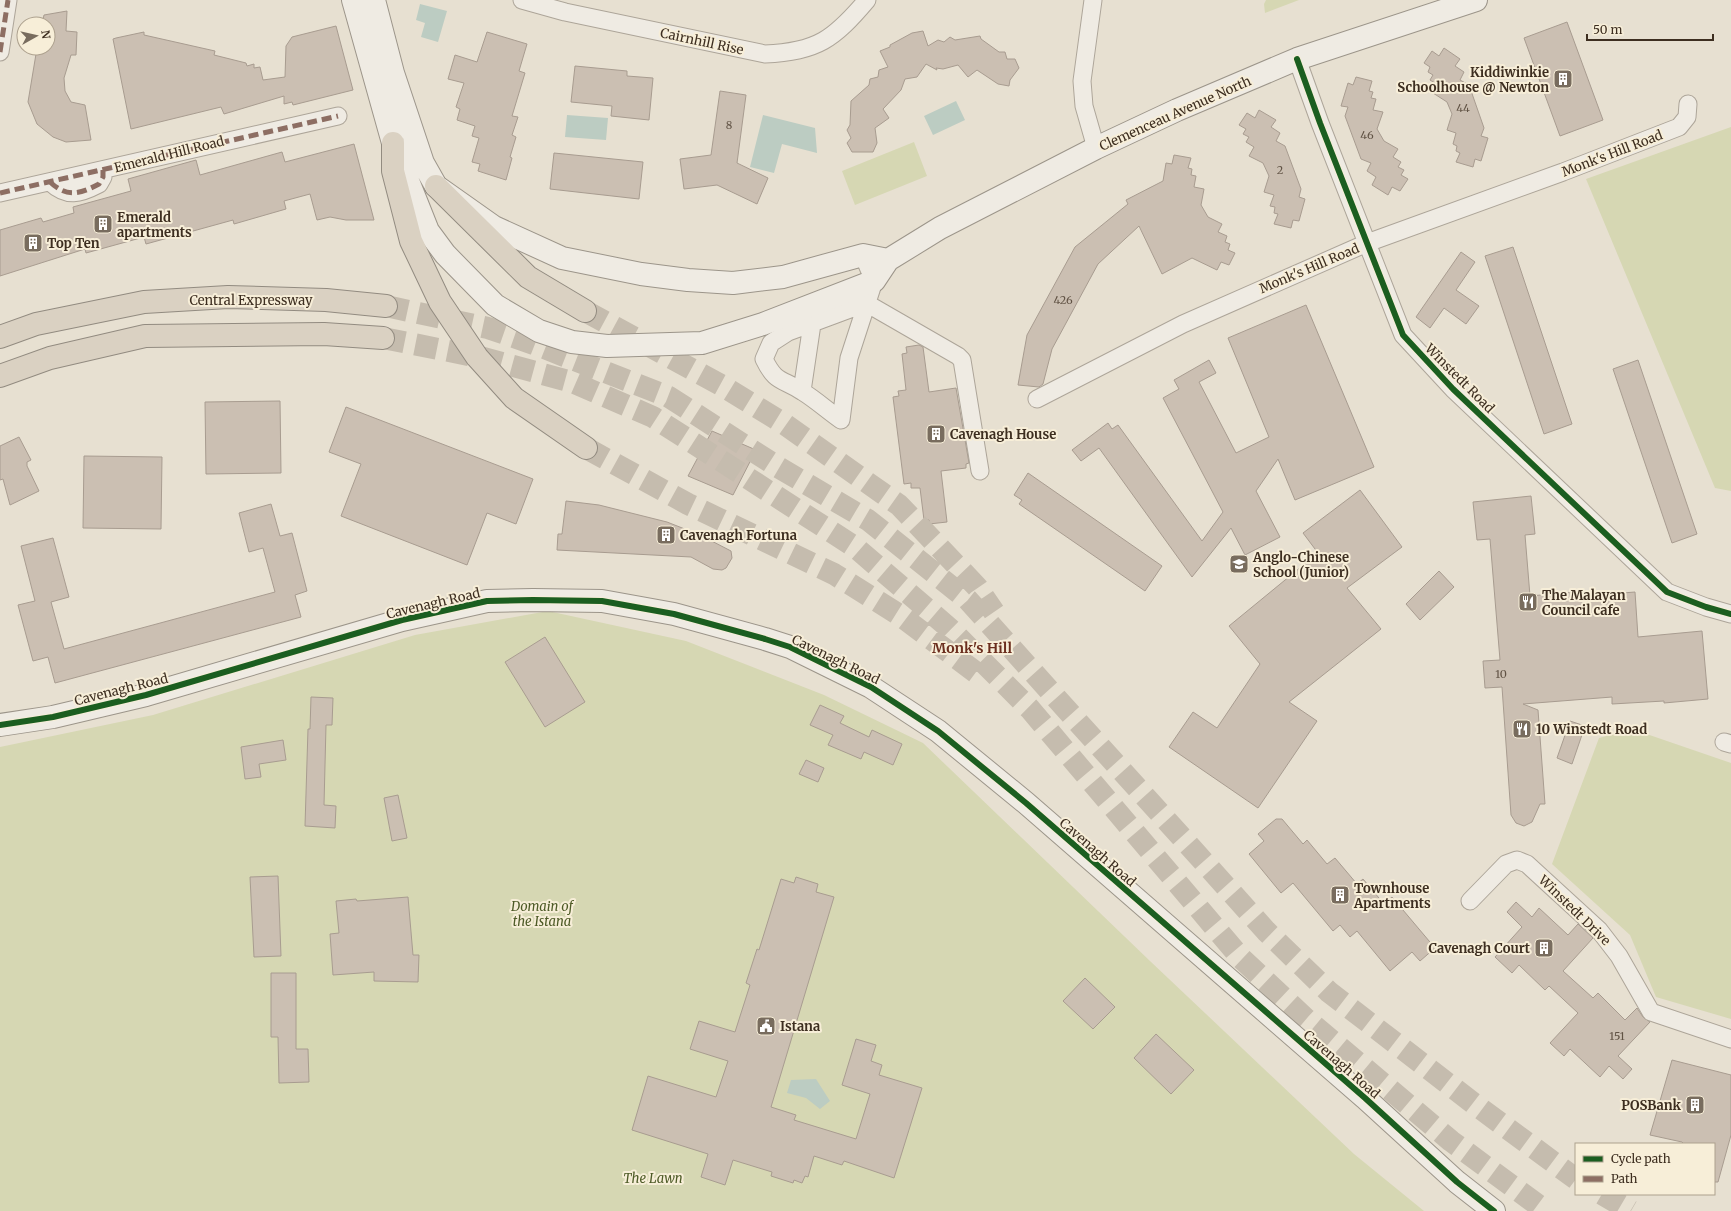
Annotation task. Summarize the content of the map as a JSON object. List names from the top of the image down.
{
  "streets": {
    "highway": ["Central Expressway"],
    "main road": ["Clemenceau Avenue North", "Cavenagh Road"],
    "street": [
      "Cairnhill Rise",
      "Monk's Hill Road",
      "Emerald Hill Road",
      "Winstedt Road",
      "Winstedt Drive"
    ]
  },
  "crossings": [
    ["Clemenceau Avenue North", "Winstedt Road"],
    ["Monk's Hill Road", "Winstedt Road"]
  ],
  "districts": ["Monk's Hill"],
  "parks": ["Domain of the Istana", "The Lawn"],
  "places": {
    "building": [
      "Kiddiwinkie Schoolhouse @ Newton",
      "Emerald apartments",
      "Top Ten",
      "Cavenagh House",
      "Cavenagh Fortuna",
      "Townhouse Apartments",
      "Cavenagh Court",
      "POSBank"
    ],
    "school or university": ["Anglo-Chinese School (Junior)"],
    "restaurant": ["The Malayan Council cafe", "10 Winstedt Road"],
    "public building": ["Istana"]
  },
  "house_numbers": [
    "44",
    "8",
    "46",
    "2",
    "426",
    "10",
    "151"
  ],
  "legend": ["Cycle path", "Path"],
  "scale_bar": "50 m",
  "north": "right"
}
